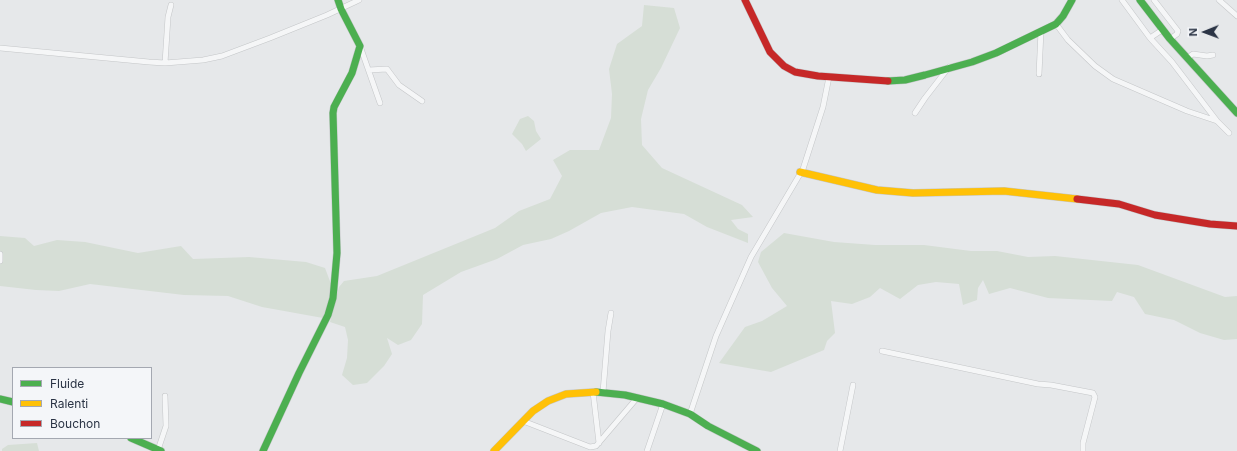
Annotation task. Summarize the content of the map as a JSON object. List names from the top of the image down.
{
  "legend": ["Fluide", "Ralenti", "Bouchon"],
  "north": "left"
}
